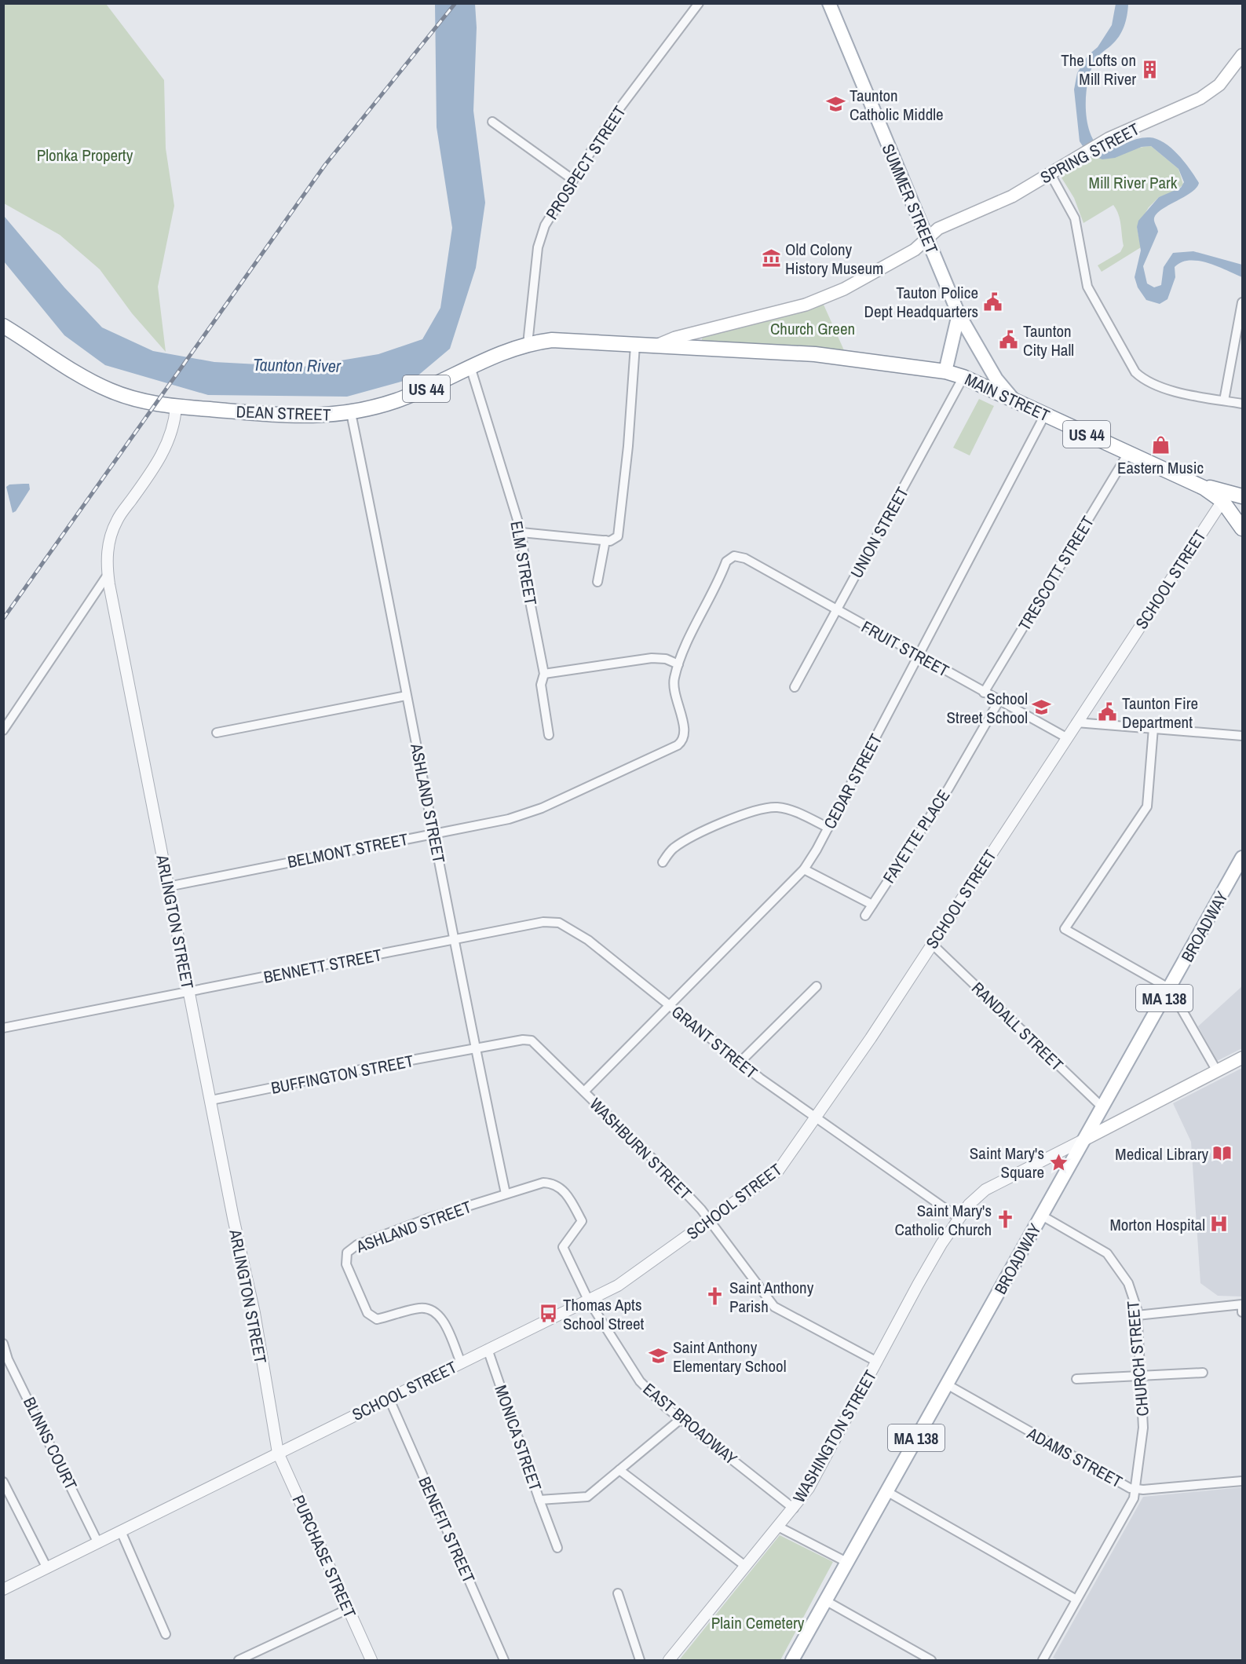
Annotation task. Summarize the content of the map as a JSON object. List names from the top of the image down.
{
  "streets": {
    "highway": ["US 44", "MAIN STREET", "DEAN STREET"],
    "main road": [
      "SPRING STREET",
      "SUMMER STREET",
      "BROADWAY",
      "MA 138"
    ],
    "street": [
      "PROSPECT STREET",
      "UNION STREET",
      "ELM STREET",
      "TRESCOTT STREET",
      "SCHOOL STREET",
      "FRUIT STREET",
      "CEDAR STREET",
      "ASHLAND STREET",
      "FAYETTE PLACE",
      "BELMONT STREET",
      "ARLINGTON STREET",
      "BENNETT STREET",
      "RANDALL STREET",
      "GRANT STREET",
      "BUFFINGTON STREET",
      "WASHBURN STREET",
      "CHURCH STREET",
      "EAST BROADWAY",
      "WASHINGTON STREET",
      "MONICA STREET",
      "BLINNS COURT",
      "ADAMS STREET",
      "BENEFIT STREET",
      "PURCHASE STREET"
    ]
  },
  "crossings": [
    ["SPRING STREET", "SUMMER STREET"],
    ["PROSPECT STREET", "DEAN STREET"],
    ["SUMMER STREET", "MAIN STREET"],
    ["US 44", "MAIN STREET"],
    ["US 44", "DEAN STREET"],
    ["MAIN STREET", "UNION STREET"],
    ["MAIN STREET", "TRESCOTT STREET"],
    ["MAIN STREET", "SCHOOL STREET"],
    ["MAIN STREET", "CEDAR STREET"],
    ["DEAN STREET", "ELM STREET"],
    ["DEAN STREET", "ASHLAND STREET"],
    ["DEAN STREET", "ARLINGTON STREET"],
    ["UNION STREET", "FRUIT STREET"],
    ["TRESCOTT STREET", "FRUIT STREET"],
    ["SCHOOL STREET", "FRUIT STREET"],
    ["SCHOOL STREET", "ASHLAND STREET"],
    ["SCHOOL STREET", "ARLINGTON STREET"],
    ["SCHOOL STREET", "RANDALL STREET"],
    ["SCHOOL STREET", "GRANT STREET"],
    ["SCHOOL STREET", "WASHBURN STREET"],
    ["SCHOOL STREET", "EAST BROADWAY"],
    ["SCHOOL STREET", "MONICA STREET"],
    ["SCHOOL STREET", "BLINNS COURT"],
    ["SCHOOL STREET", "BENEFIT STREET"],
    ["SCHOOL STREET", "PURCHASE STREET"],
    ["FRUIT STREET", "CEDAR STREET"],
    ["FRUIT STREET", "FAYETTE PLACE"],
    ["FRUIT STREET", "BELMONT STREET"],
    ["CEDAR STREET", "GRANT STREET"],
    ["CEDAR STREET", "WASHBURN STREET"],
    ["ASHLAND STREET", "BELMONT STREET"],
    ["ASHLAND STREET", "BENNETT STREET"],
    ["ASHLAND STREET", "GRANT STREET"],
    ["ASHLAND STREET", "BUFFINGTON STREET"],
    ["ASHLAND STREET", "WASHBURN STREET"],
    ["ASHLAND STREET", "EAST BROADWAY"],
    ["BELMONT STREET", "ARLINGTON STREET"],
    ["ARLINGTON STREET", "BENNETT STREET"],
    ["ARLINGTON STREET", "BUFFINGTON STREET"],
    ["ARLINGTON STREET", "PURCHASE STREET"],
    ["BROADWAY", "RANDALL STREET"],
    ["BROADWAY", "CHURCH STREET"],
    ["BROADWAY", "ADAMS STREET"],
    ["BENNETT STREET", "GRANT STREET"],
    ["GRANT STREET", "WASHINGTON STREET"],
    ["BUFFINGTON STREET", "WASHBURN STREET"],
    ["WASHBURN STREET", "WASHINGTON STREET"],
    ["CHURCH STREET", "ADAMS STREET"],
    ["EAST BROADWAY", "WASHINGTON STREET"],
    ["EAST BROADWAY", "MONICA STREET"]
  ],
  "water": ["Taunton River"],
  "parks": [
    "Plonka Property",
    "Mill River Park",
    "Church Green",
    "Plain Cemetery"
  ],
  "places": {
    "building": ["The Lofts on Mill River"],
    "school or university": ["Taunton Catholic Middle", "School Street School", "Saint Anthony Elementary School"],
    "museum": ["Old Colony History Museum"],
    "public building": ["Tauton Police Dept Headquarters", "Taunton City Hall", "Taunton Fire Department"],
    "shop": ["Eastern Music"],
    "library": ["Medical Library"],
    "place": ["Saint Mary's Square"],
    "church": ["Saint Mary's Catholic Church", "Saint Anthony Parish"],
    "hospital": ["Morton Hospital"],
    "bus stop": ["Thomas Apts School Street"]
  }
}
